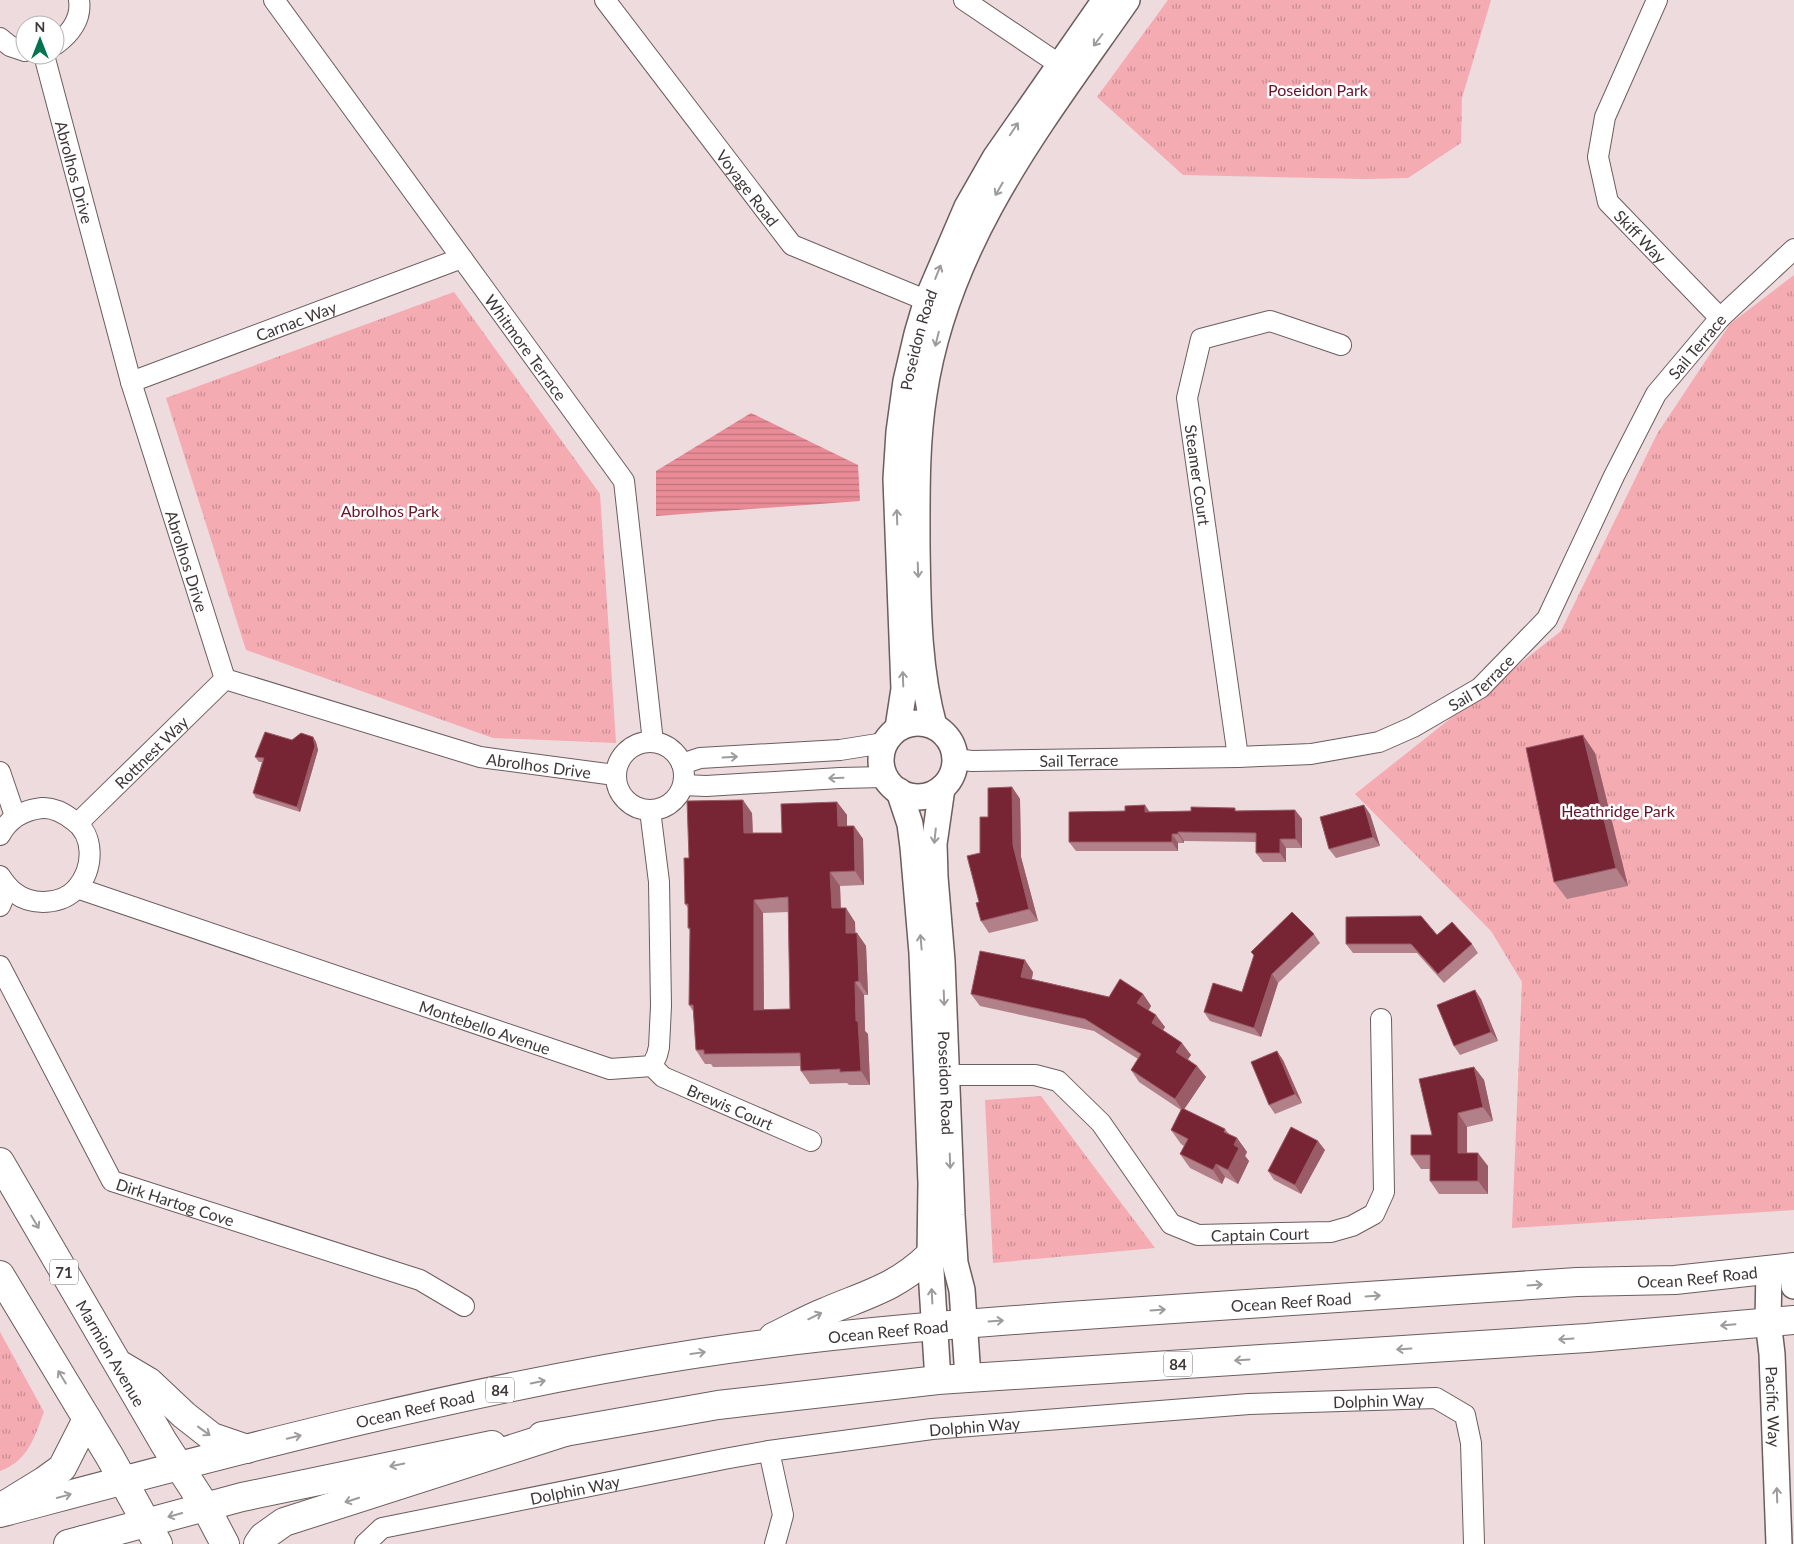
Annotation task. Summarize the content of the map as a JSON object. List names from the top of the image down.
{
  "streets": {
    "main road": [
      "71",
      "Ocean Reef Road",
      "Marmion Avenue",
      "84"
    ],
    "street": [
      "Abrolhos Drive",
      "Voyage Road",
      "Skiff Way",
      "Carnac Way",
      "Poseidon Road",
      "Whitmore Terrace",
      "Sail Terrace",
      "Steamer Court",
      "Rottnest Way",
      "Montebello Avenue",
      "Brewis Court",
      "Dirk Hartog Cove",
      "Captain Court",
      "Dolphin Way",
      "Pacific Way"
    ]
  },
  "crossings": [
    ["Abrolhos Drive", "Carnac Way"],
    ["Abrolhos Drive", "Whitmore Terrace"],
    ["Abrolhos Drive", "Rottnest Way"],
    ["Voyage Road", "Poseidon Road"],
    ["Skiff Way", "Sail Terrace"],
    ["Carnac Way", "Whitmore Terrace"],
    ["Poseidon Road", "Sail Terrace"],
    ["Poseidon Road", "Captain Court"],
    ["Poseidon Road", "Ocean Reef Road"],
    ["Poseidon Road", "84"],
    ["Sail Terrace", "Steamer Court"],
    ["Montebello Avenue", "Brewis Court"],
    ["Ocean Reef Road", "Marmion Avenue"],
    ["Ocean Reef Road", "Pacific Way"],
    ["Marmion Avenue", "84"],
    ["84", "Pacific Way"]
  ],
  "one_way": ["Pacific Way"],
  "parks": ["Poseidon Park", "Abrolhos Park", "Heathridge Park"],
  "north": "top"
}
